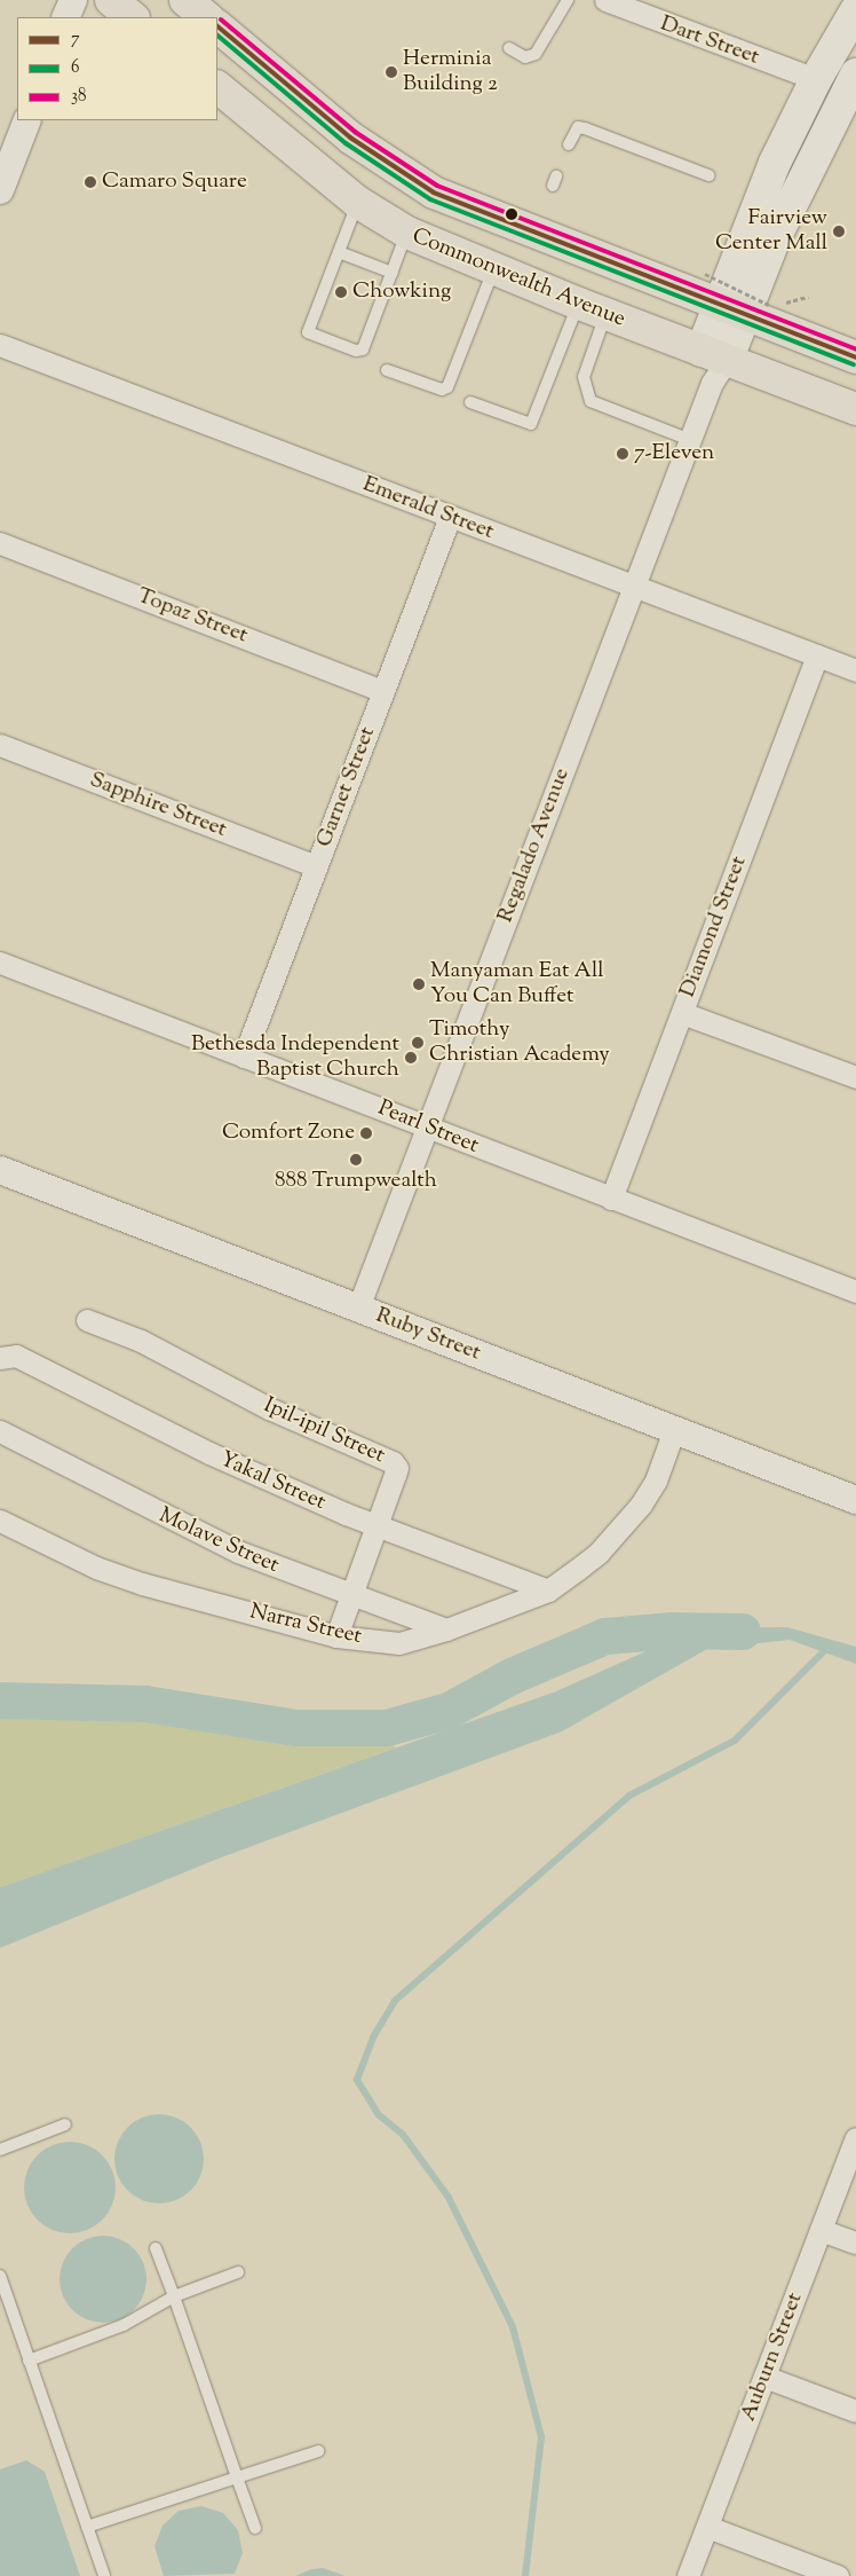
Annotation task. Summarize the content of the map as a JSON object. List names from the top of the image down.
{
  "streets": {
    "main road": ["Commonwealth Avenue", "Regalado Avenue"],
    "street": [
      "Dart Street",
      "Emerald Street",
      "Topaz Street",
      "Garnet Street",
      "Sapphire Street",
      "Diamond Street",
      "Pearl Street",
      "Ruby Street",
      "Ipil-ipil Street",
      "Yakal Street",
      "Molave Street",
      "Narra Street",
      "Auburn Street"
    ]
  },
  "crossings": [
    ["Dart Street", "Regalado Avenue"],
    ["Commonwealth Avenue", "Regalado Avenue"],
    ["Emerald Street", "Garnet Street"],
    ["Emerald Street", "Regalado Avenue"],
    ["Emerald Street", "Diamond Street"],
    ["Topaz Street", "Garnet Street"],
    ["Garnet Street", "Sapphire Street"],
    ["Garnet Street", "Pearl Street"],
    ["Regalado Avenue", "Pearl Street"],
    ["Regalado Avenue", "Ruby Street"],
    ["Diamond Street", "Pearl Street"],
    ["Ruby Street", "Narra Street"],
    ["Ipil-ipil Street", "Yakal Street"],
    ["Ipil-ipil Street", "Molave Street"],
    ["Ipil-ipil Street", "Narra Street"],
    ["Yakal Street", "Narra Street"],
    ["Molave Street", "Narra Street"]
  ],
  "places": [
    "Herminia Building 2",
    "Camaro Square",
    "Fairview Center Mall",
    "Chowking",
    "7-Eleven",
    "Manyaman Eat All You Can Buffet",
    "Timothy Christian Academy",
    "Bethesda Independent Baptist Church",
    "Comfort Zone",
    "888 Trumpwealth"
  ],
  "lines": ["transit line 38", "transit line 7", "transit line 6"],
  "legend": ["7", "6", "38"]
}
